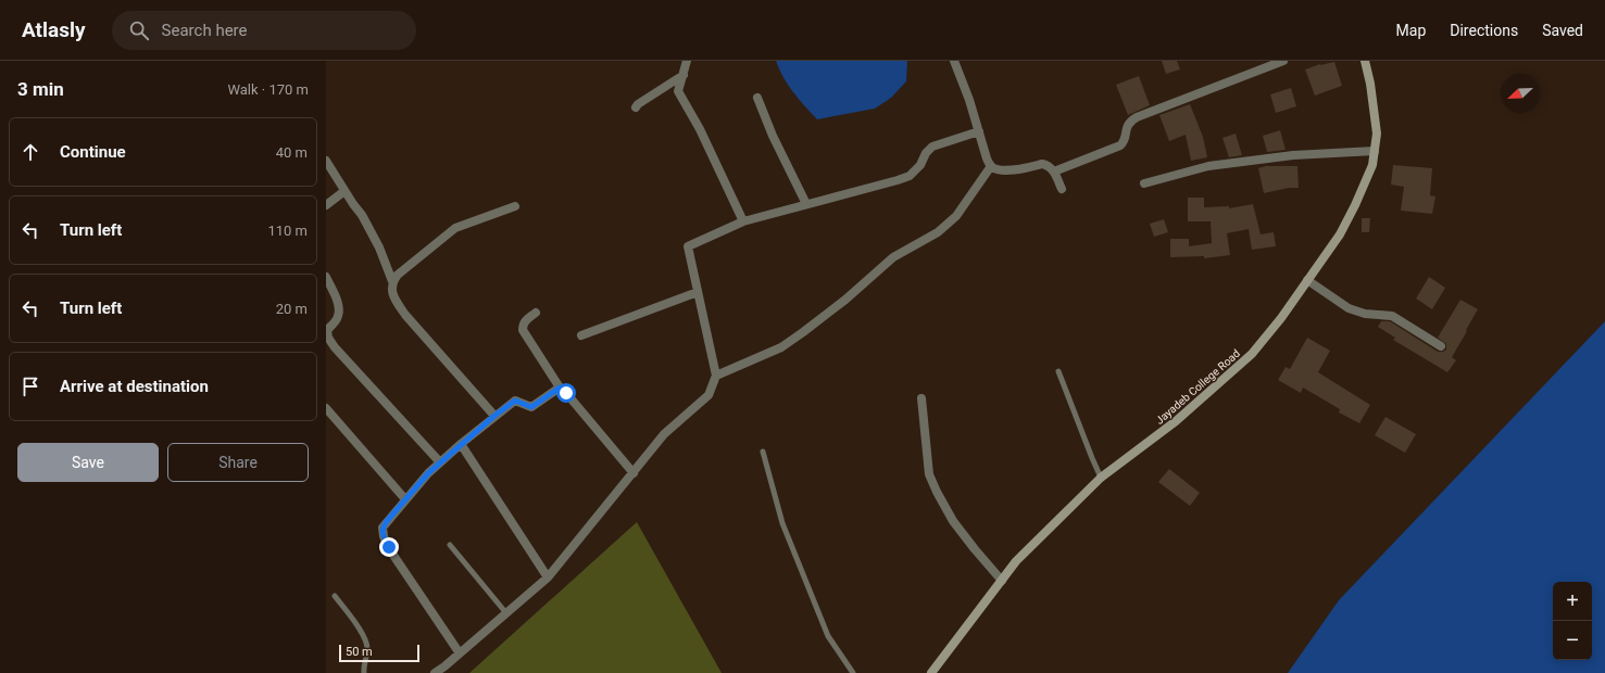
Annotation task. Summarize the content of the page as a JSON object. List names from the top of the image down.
{
  "streets": {
    "street": ["Jayadeb College Road"]
  },
  "scale_bar": "50 m",
  "north": "bottom left",
  "page": {
    "header": "Atlasly",
    "search": "Search here",
    "nav": ["Map", "Directions", "Saved"],
    "heading": ["3 min", "Walk · 170 m"],
    "list": [
      ["Continue", "40 m"],
      ["Turn left", "110 m"],
      ["Turn left", "20 m"],
      "Arrive at destination"
    ],
    "buttons": ["Save", "Share"],
    "map_buttons": ["+", "−"],
    "scale": "50 m"
  }
}
